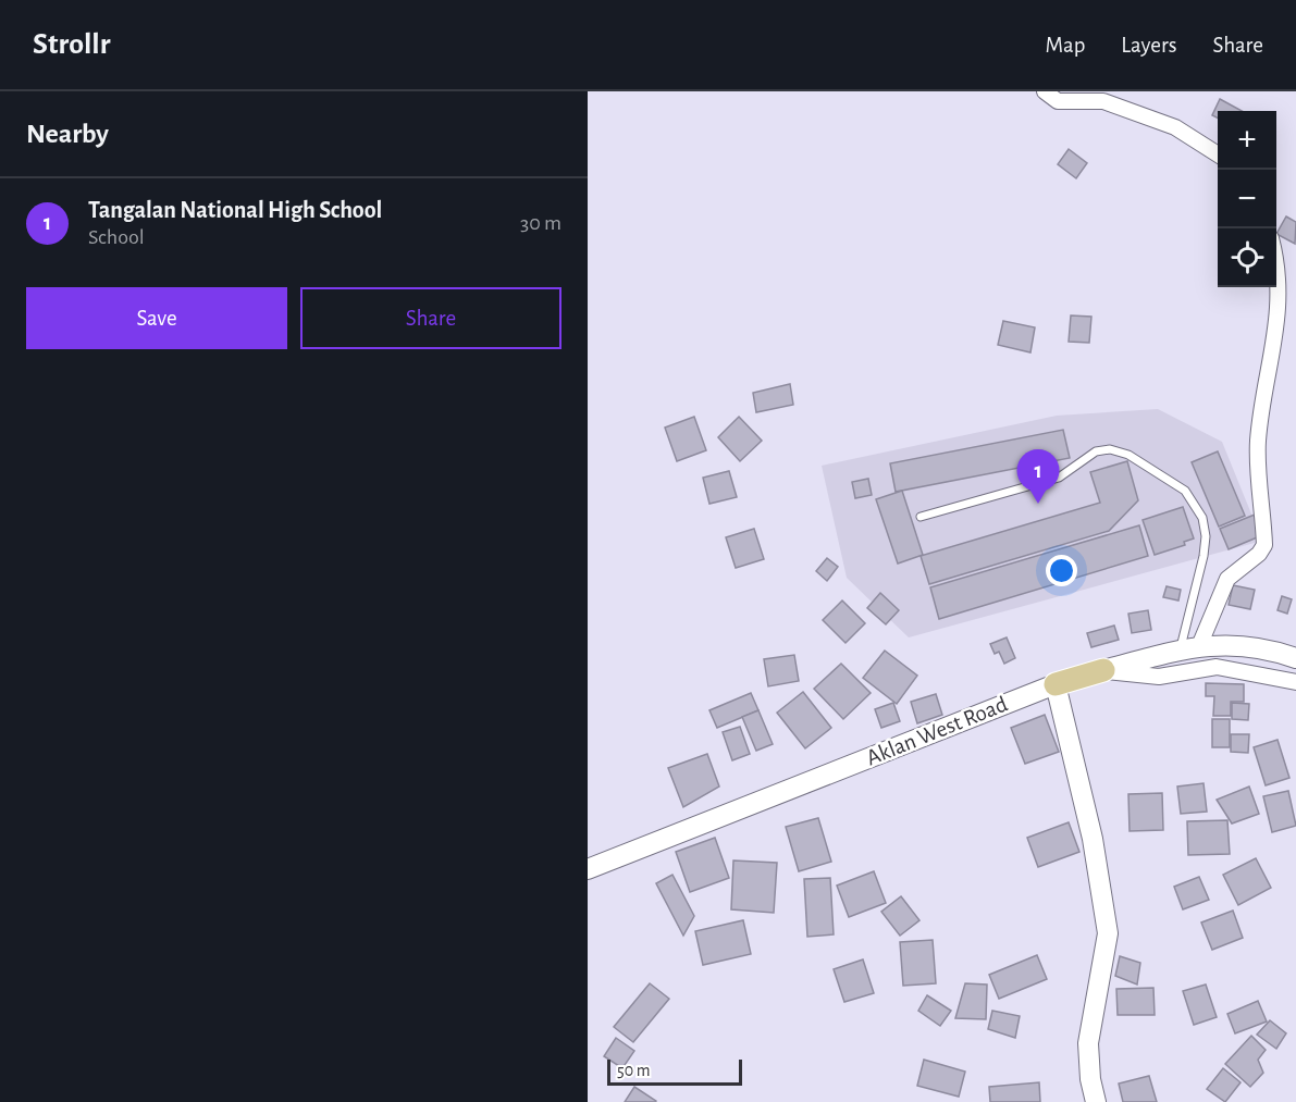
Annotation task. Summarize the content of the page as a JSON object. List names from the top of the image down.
{
  "streets": {
    "main road": ["Aklan West Road"]
  },
  "scale_bar": "50 m",
  "page": {
    "header": "Strollr",
    "nav": ["Map", "Layers", "Share"],
    "heading": "Nearby",
    "map_buttons": ["+", "−"],
    "list": [
      {
        "mark": "1",
        "name": "Tangalan National High School",
        "note": "School",
        "value": "30 m"
      }
    ],
    "buttons": ["Save", "Share"],
    "pins": "1",
    "scale": "50 m"
  }
}
